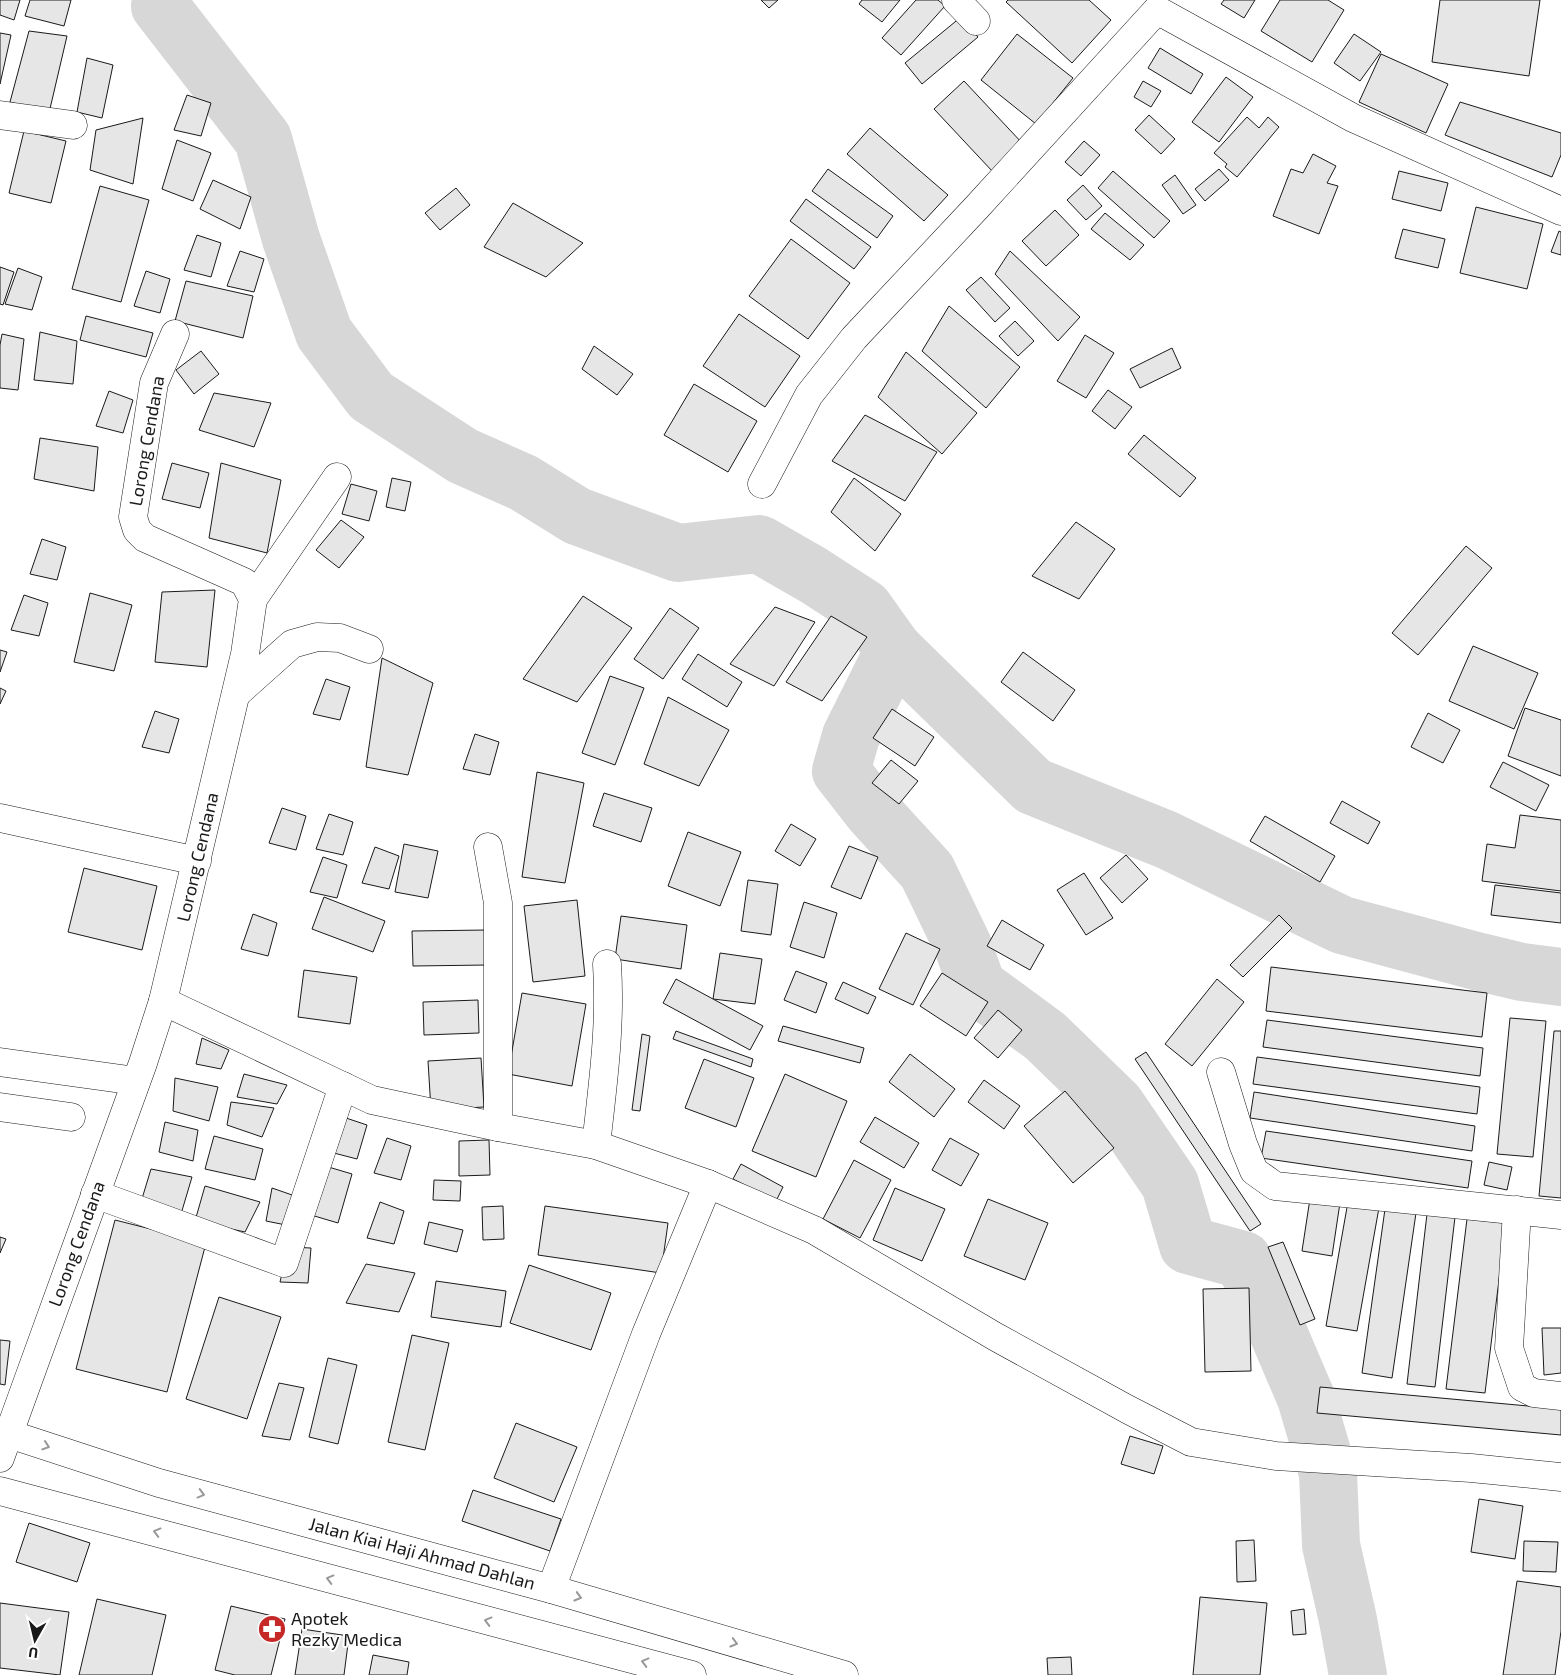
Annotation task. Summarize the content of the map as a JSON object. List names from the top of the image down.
{
  "streets": {
    "street": ["Lorong Cendana", "Jalan Kiai Haji Ahmad Dahlan"]
  },
  "crossings": [
    ["Lorong Cendana", "Jalan Kiai Haji Ahmad Dahlan"]
  ],
  "places": {
    "pharmacy": ["Apotek Rezky Medica"]
  },
  "north": "bottom"
}
